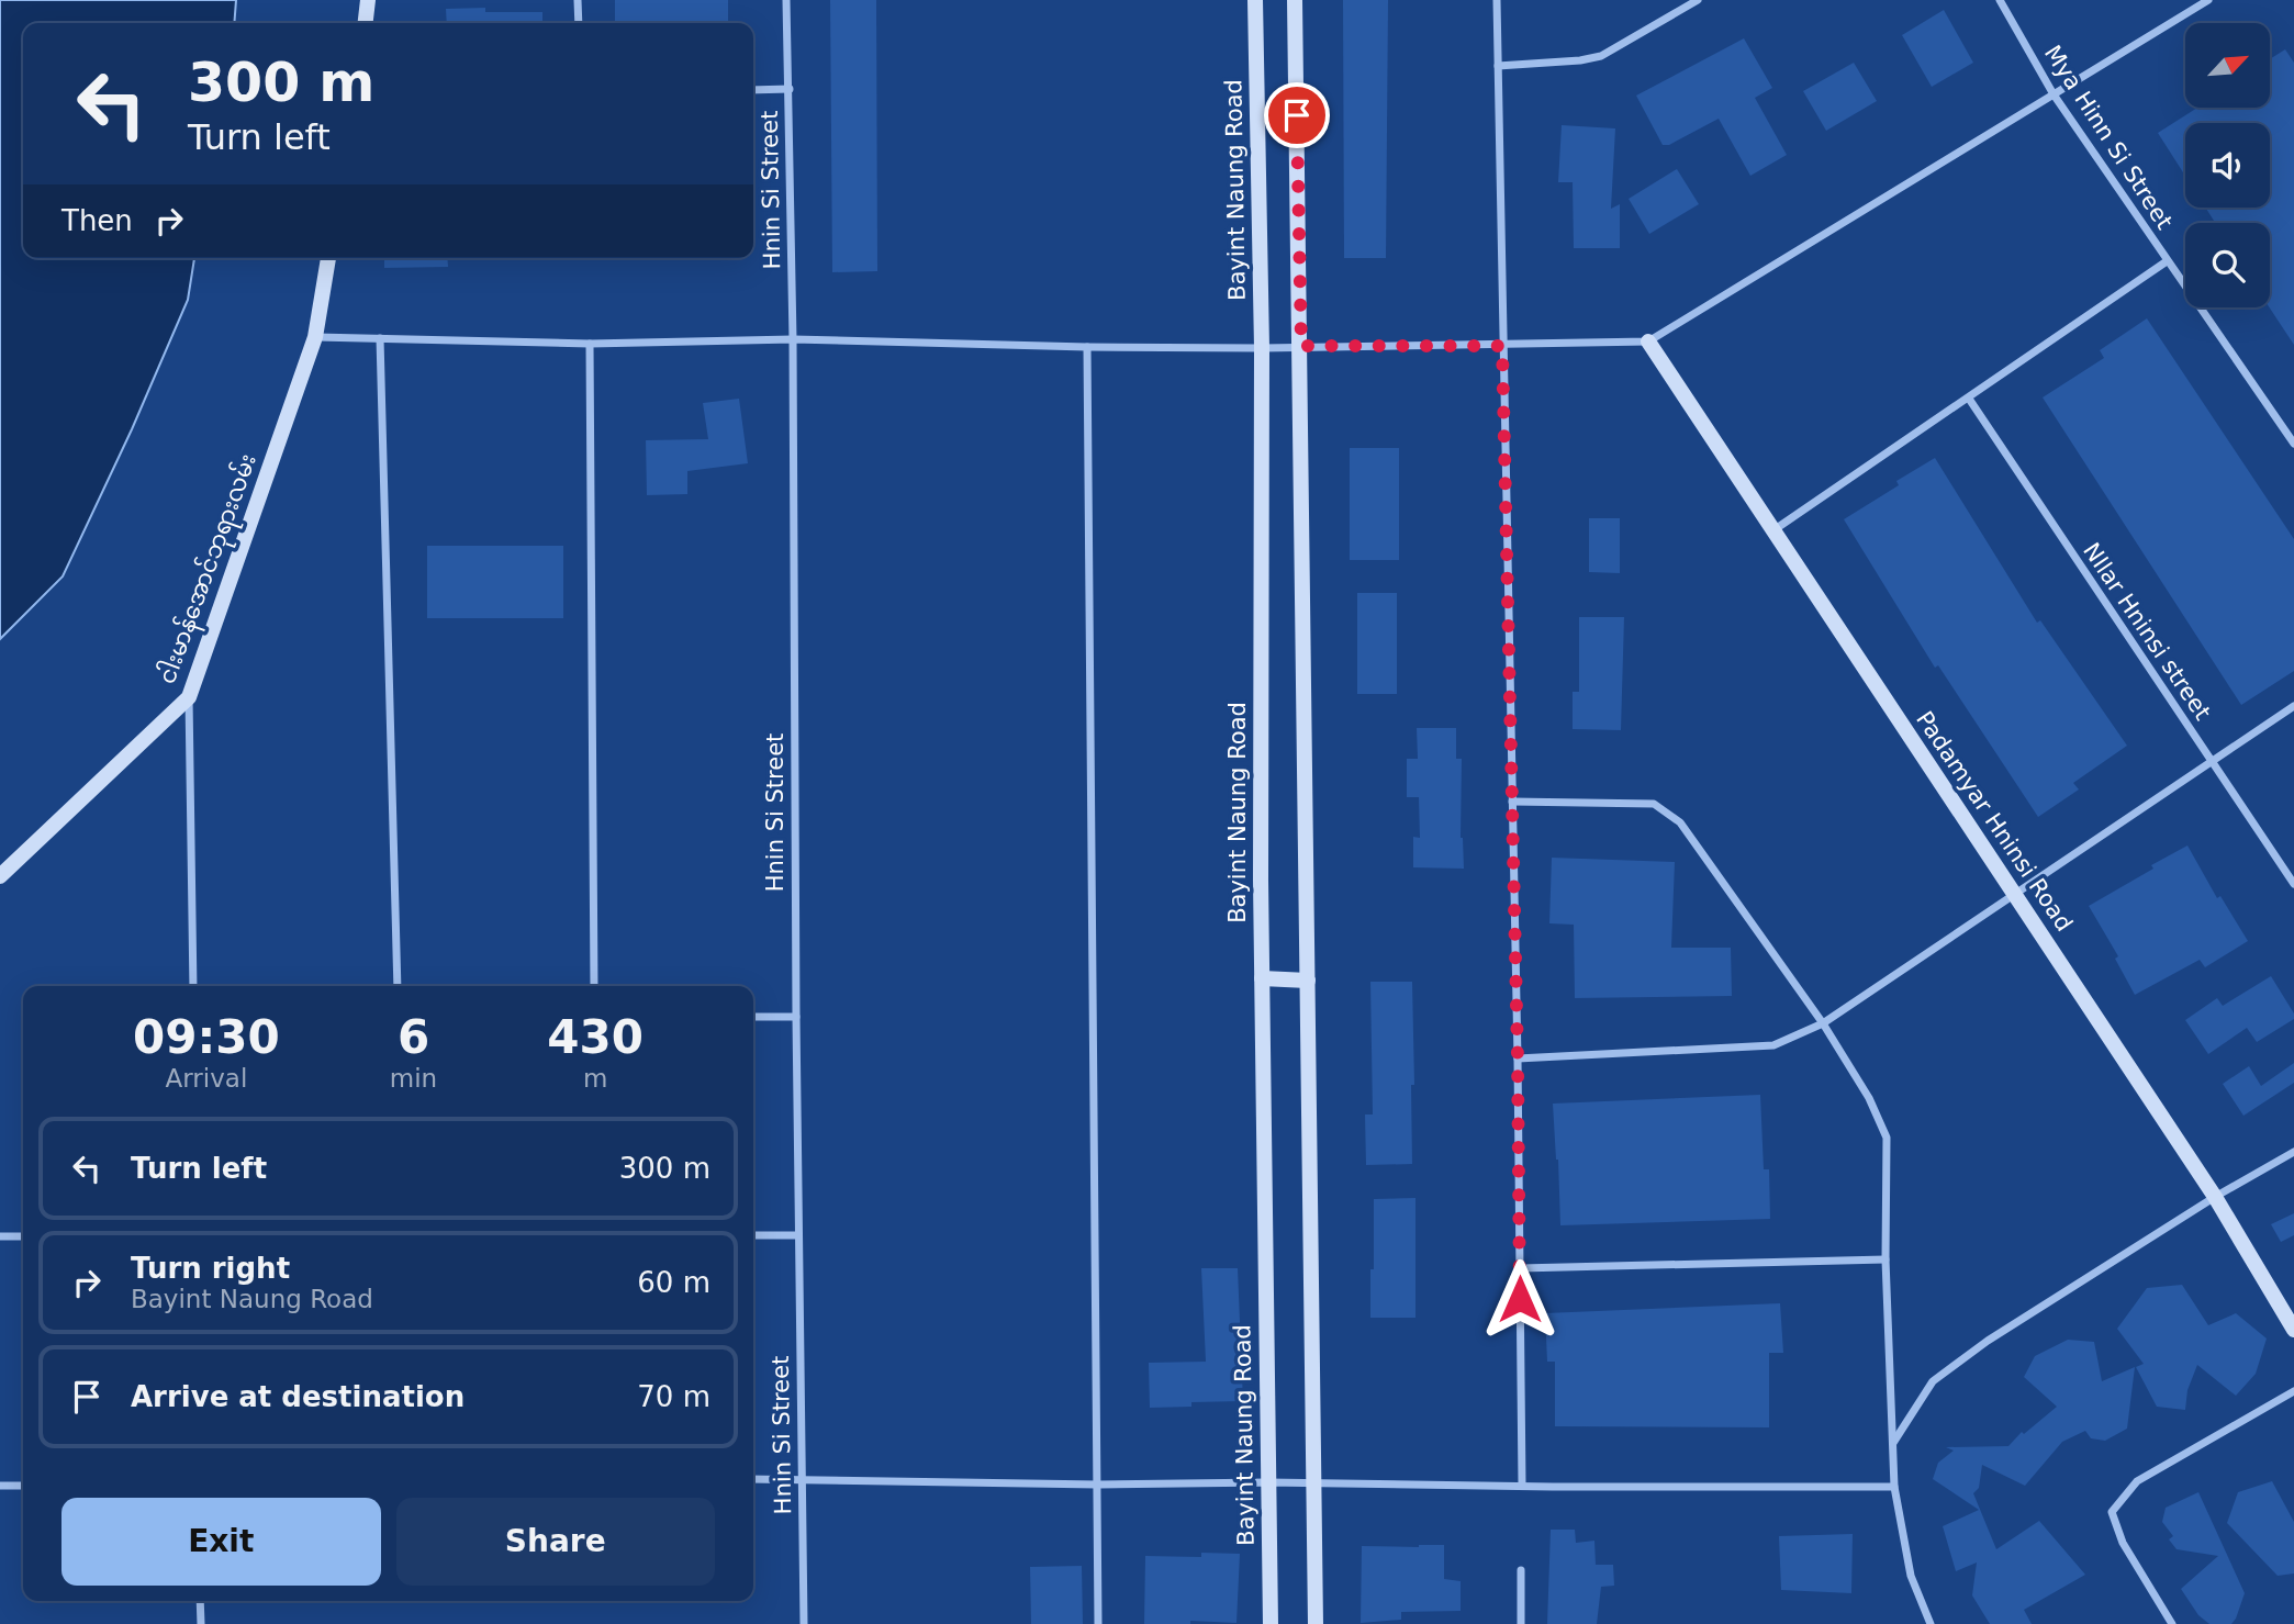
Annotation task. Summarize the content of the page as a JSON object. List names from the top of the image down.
{
  "streets": {
    "main road": ["Bayint Naung Road", "ငါးမာန်အောင်ဘုရားလမ်း", "Padamyar Hninsi Road"],
    "street": ["Mya Hinn Si Street", "Hnin Si Street", "NIlar Hninsi street"]
  },
  "north": "top right",
  "page": {
    "turn": ["300 m", "Turn left"],
    "then": "Then",
    "eta": [
      "09:30",
      "Arrival",
      "6",
      "min",
      "430",
      "m"
    ],
    "list": [
      {
        "name": "Turn left",
        "value": "300 m"
      },
      {
        "name": "Turn right",
        "note": "Bayint Naung Road",
        "value": "60 m"
      },
      {
        "name": "Arrive at destination",
        "value": "70 m"
      }
    ],
    "buttons": ["Exit", "Share"]
  }
}
